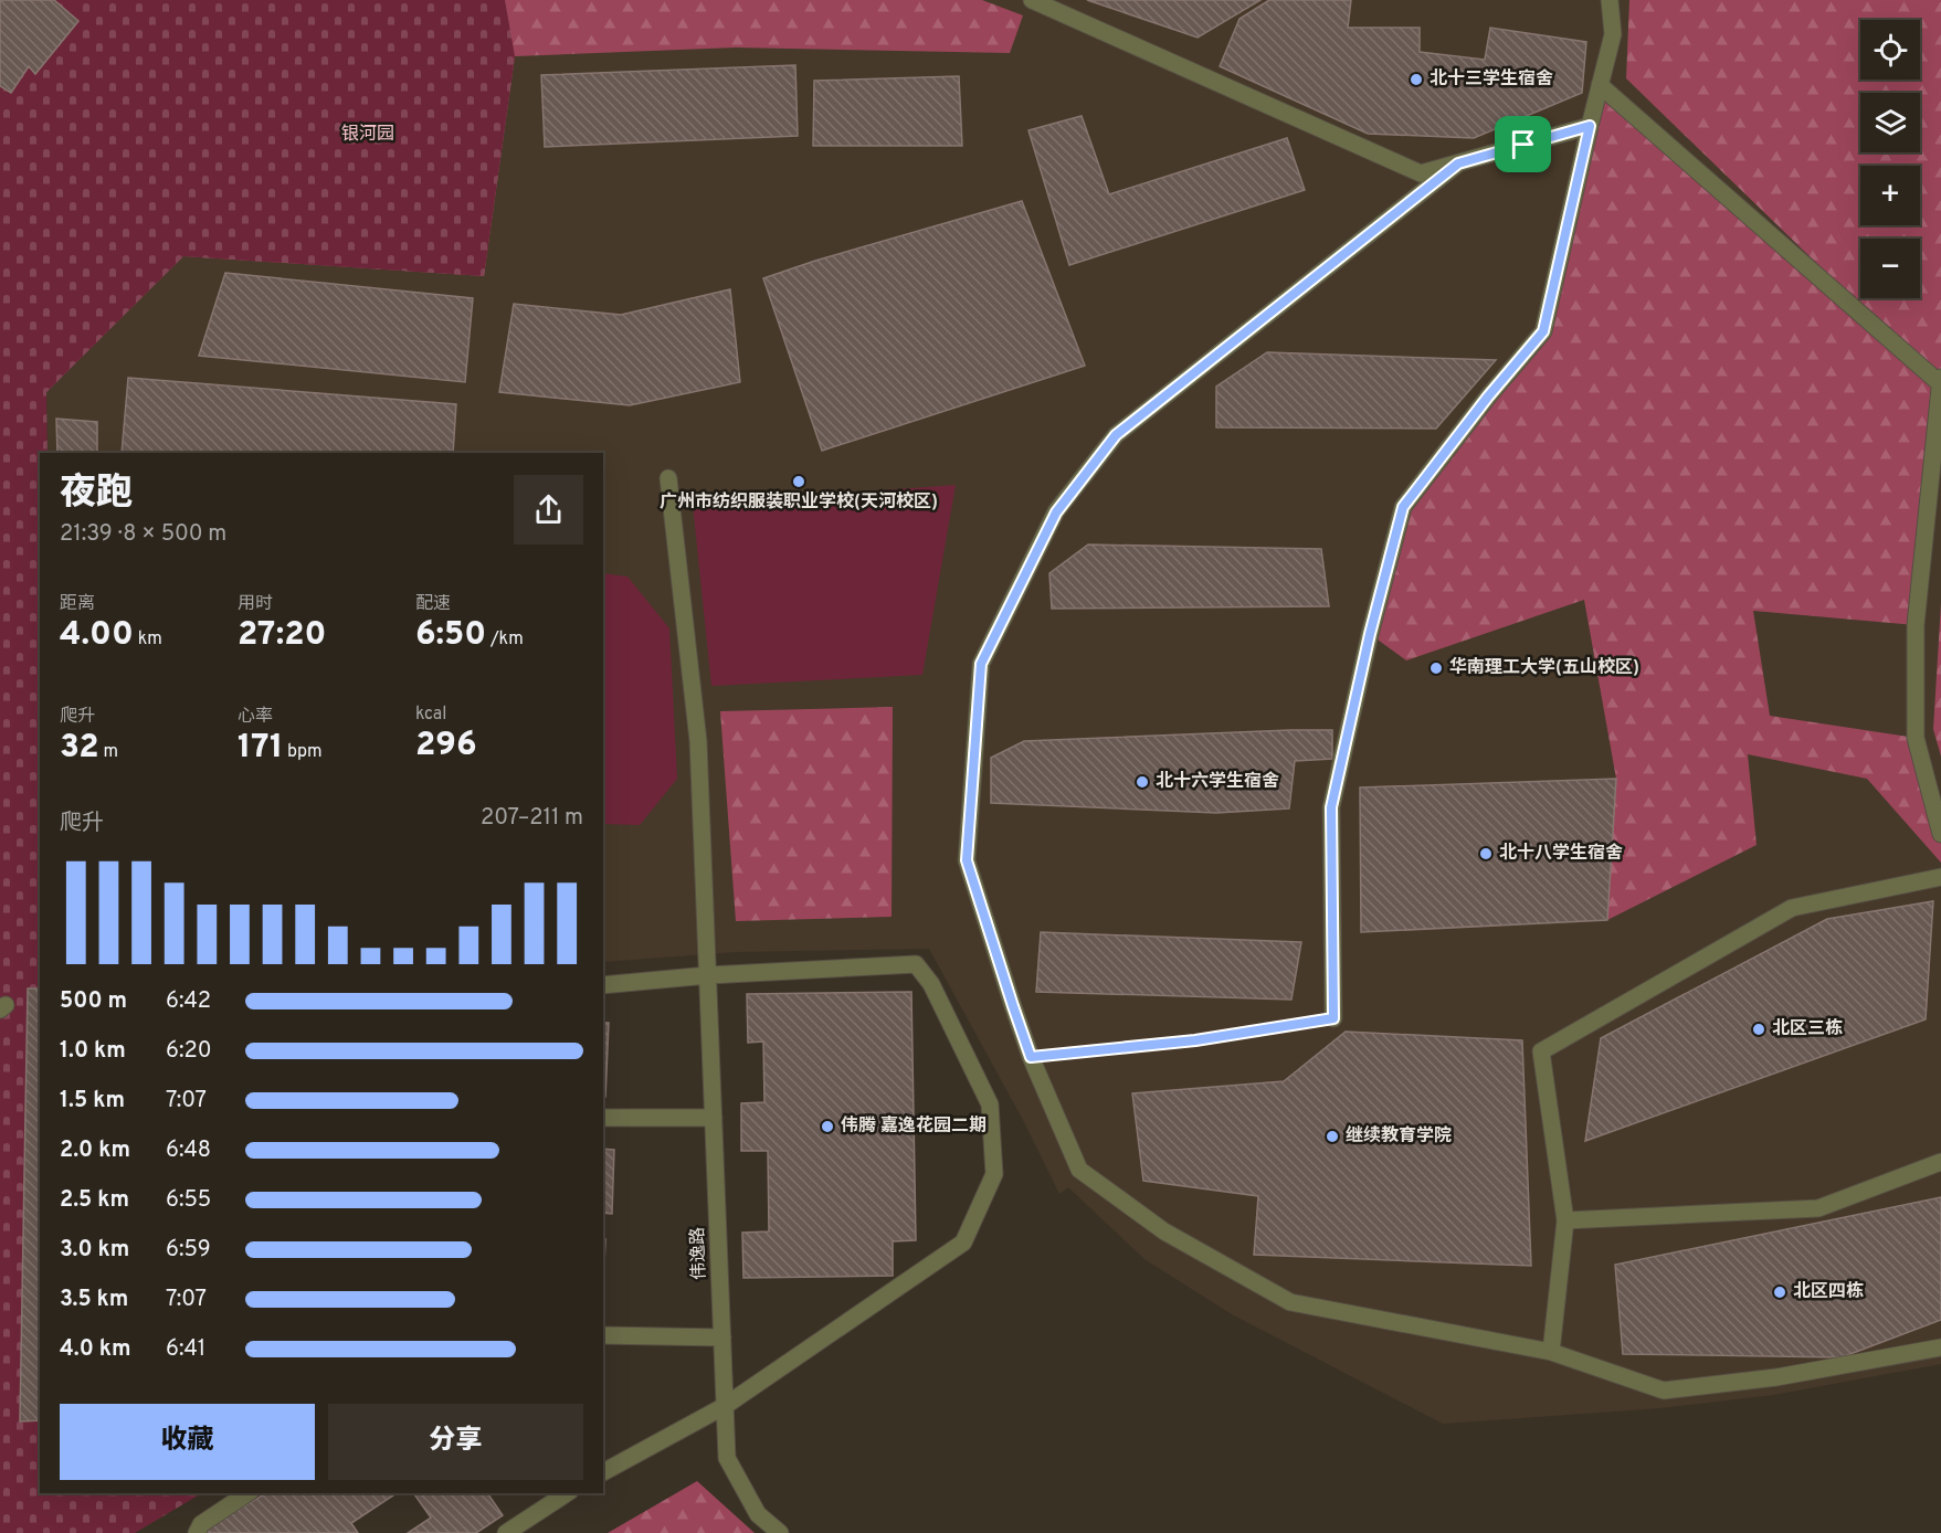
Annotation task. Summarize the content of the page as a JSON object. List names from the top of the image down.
{
  "streets": {
    "street": ["伟逸路"]
  },
  "parks": ["银河园"],
  "places": [
    "北十三学生宿舍",
    "广州市纺织服装职业学校(天河校区)",
    "华南理工大学(五山校区)",
    "北十六学生宿舍",
    "北十八学生宿舍",
    "北区三栋",
    "伟腾 嘉逸花园二期",
    "继续教育学院",
    "北区四栋"
  ],
  "page": {
    "map_buttons": ["+", "−"],
    "heading": ["夜跑", "21:39 · 8 × 500 m"],
    "stats": [
      ["距离", "4.00 km"],
      ["用时", "27:20"],
      ["配速", "6:50 /km"],
      ["爬升", "32 m"],
      ["心率", "171 bpm"],
      ["kcal", "296"]
    ],
    "chart": ["爬升", "207–211 m"],
    "list": [
      {
        "name": "500 m",
        "note": "6:42"
      },
      {
        "name": "1.0 km",
        "note": "6:20"
      },
      {
        "name": "1.5 km",
        "note": "7:07"
      },
      {
        "name": "2.0 km",
        "note": "6:48"
      },
      {
        "name": "2.5 km",
        "note": "6:55"
      },
      {
        "name": "3.0 km",
        "note": "6:59"
      },
      {
        "name": "3.5 km",
        "note": "7:07"
      },
      {
        "name": "4.0 km",
        "note": "6:41"
      }
    ],
    "buttons": ["收藏", "分享"]
  }
}
